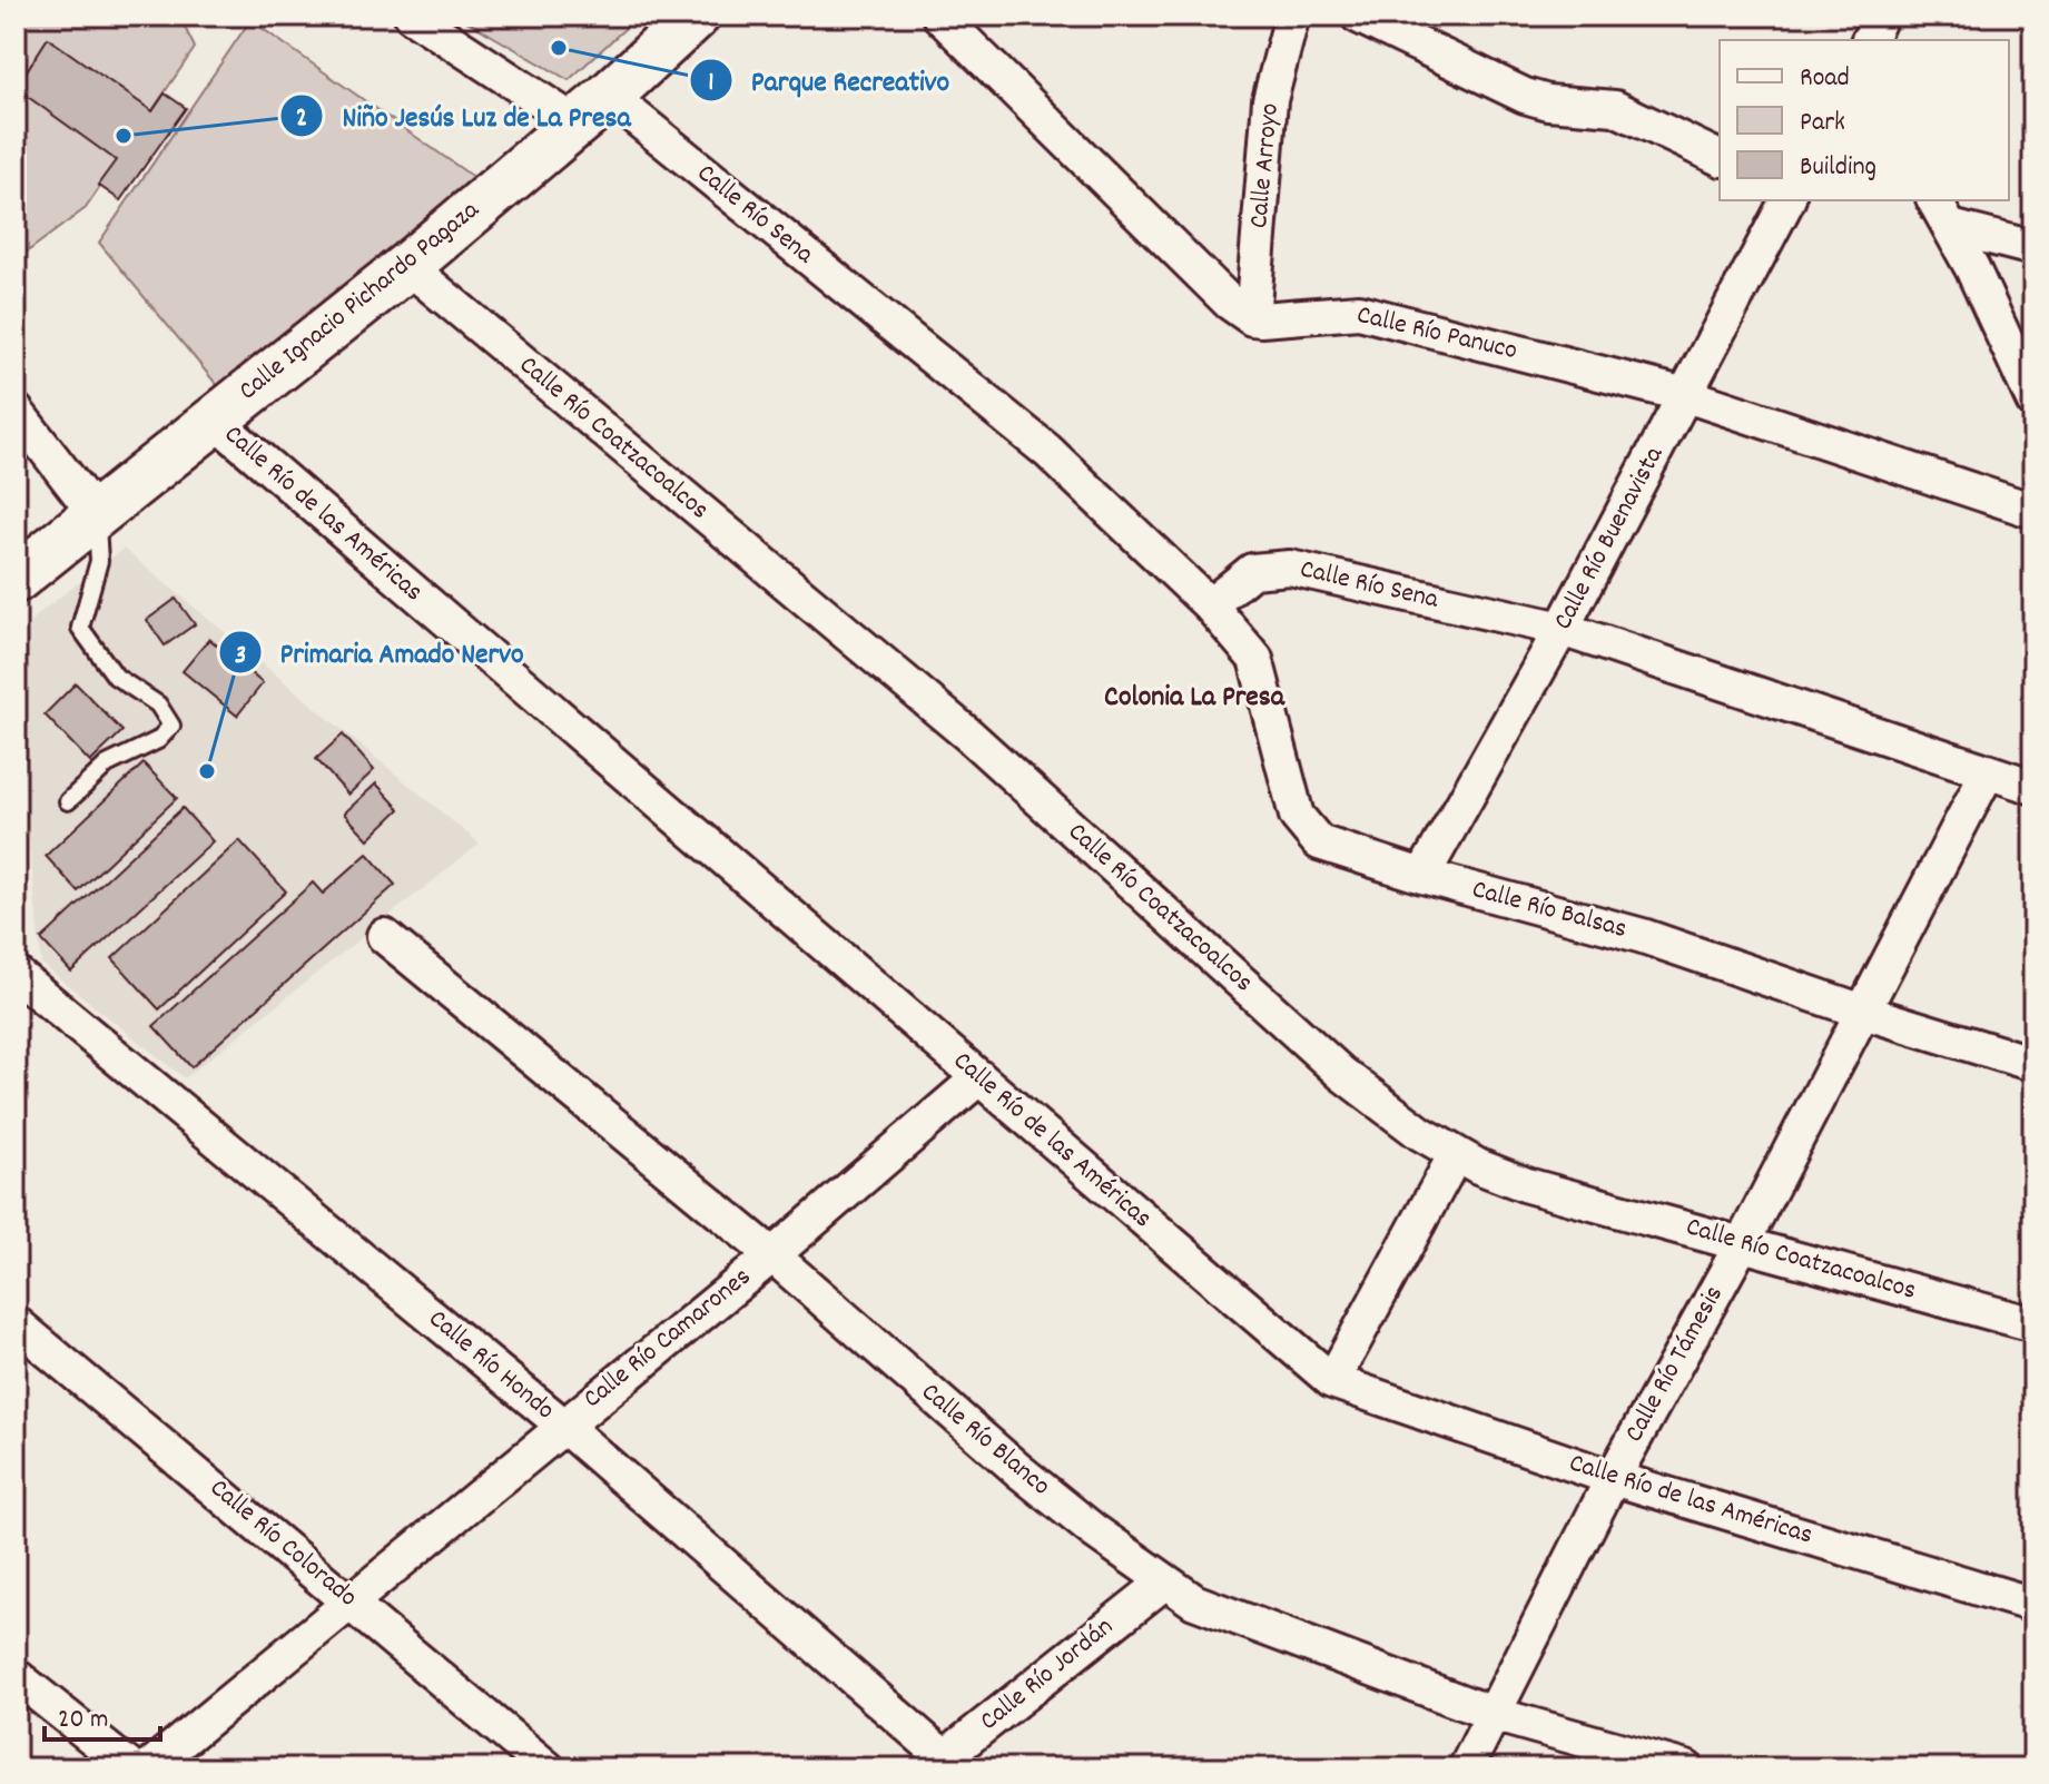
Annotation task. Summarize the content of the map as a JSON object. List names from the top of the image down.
{
  "streets": {
    "street": [
      "Calle Arroyo",
      "Calle Río Sena",
      "Calle Ignacio Pichardo Pagaza",
      "Calle Río Panuco",
      "Calle Río Coatzacoalcos",
      "Calle Río de las Américas",
      "Calle Río Buenavista",
      "Calle Río Balsas",
      "Calle Río Camarones",
      "Calle Río Támesis",
      "Calle Río Hondo",
      "Calle Río Blanco",
      "Calle Río Colorado",
      "Calle Río Jordán"
    ]
  },
  "crossings": [
    ["Calle Arroyo", "Calle Río Panuco"],
    ["Calle Río Sena", "Calle Ignacio Pichardo Pagaza"],
    ["Calle Río Sena", "Calle Río Buenavista"],
    ["Calle Río Sena", "Calle Río Balsas"],
    ["Calle Río Sena", "Calle Río Támesis"],
    ["Calle Ignacio Pichardo Pagaza", "Calle Río Coatzacoalcos"],
    ["Calle Ignacio Pichardo Pagaza", "Calle Río de las Américas"],
    ["Calle Río Panuco", "Calle Río Buenavista"],
    ["Calle Río Coatzacoalcos", "Calle Río Támesis"],
    ["Calle Río de las Américas", "Calle Río Camarones"],
    ["Calle Río de las Américas", "Calle Río Támesis"],
    ["Calle Río Buenavista", "Calle Río Balsas"],
    ["Calle Río Balsas", "Calle Río Támesis"],
    ["Calle Río Camarones", "Calle Río Hondo"],
    ["Calle Río Camarones", "Calle Río Blanco"],
    ["Calle Río Camarones", "Calle Río Colorado"],
    ["Calle Río Támesis", "Calle Río Blanco"],
    ["Calle Río Hondo", "Calle Río Jordán"],
    ["Calle Río Blanco", "Calle Río Jordán"]
  ],
  "districts": ["Colonia La Presa"],
  "places": ["Parque Recreativo", "Niño Jesús Luz de La Presa", "Primaria Amado Nervo"],
  "legend": ["Road", "Park", "Building"],
  "scale_bar": "20 m"
}
